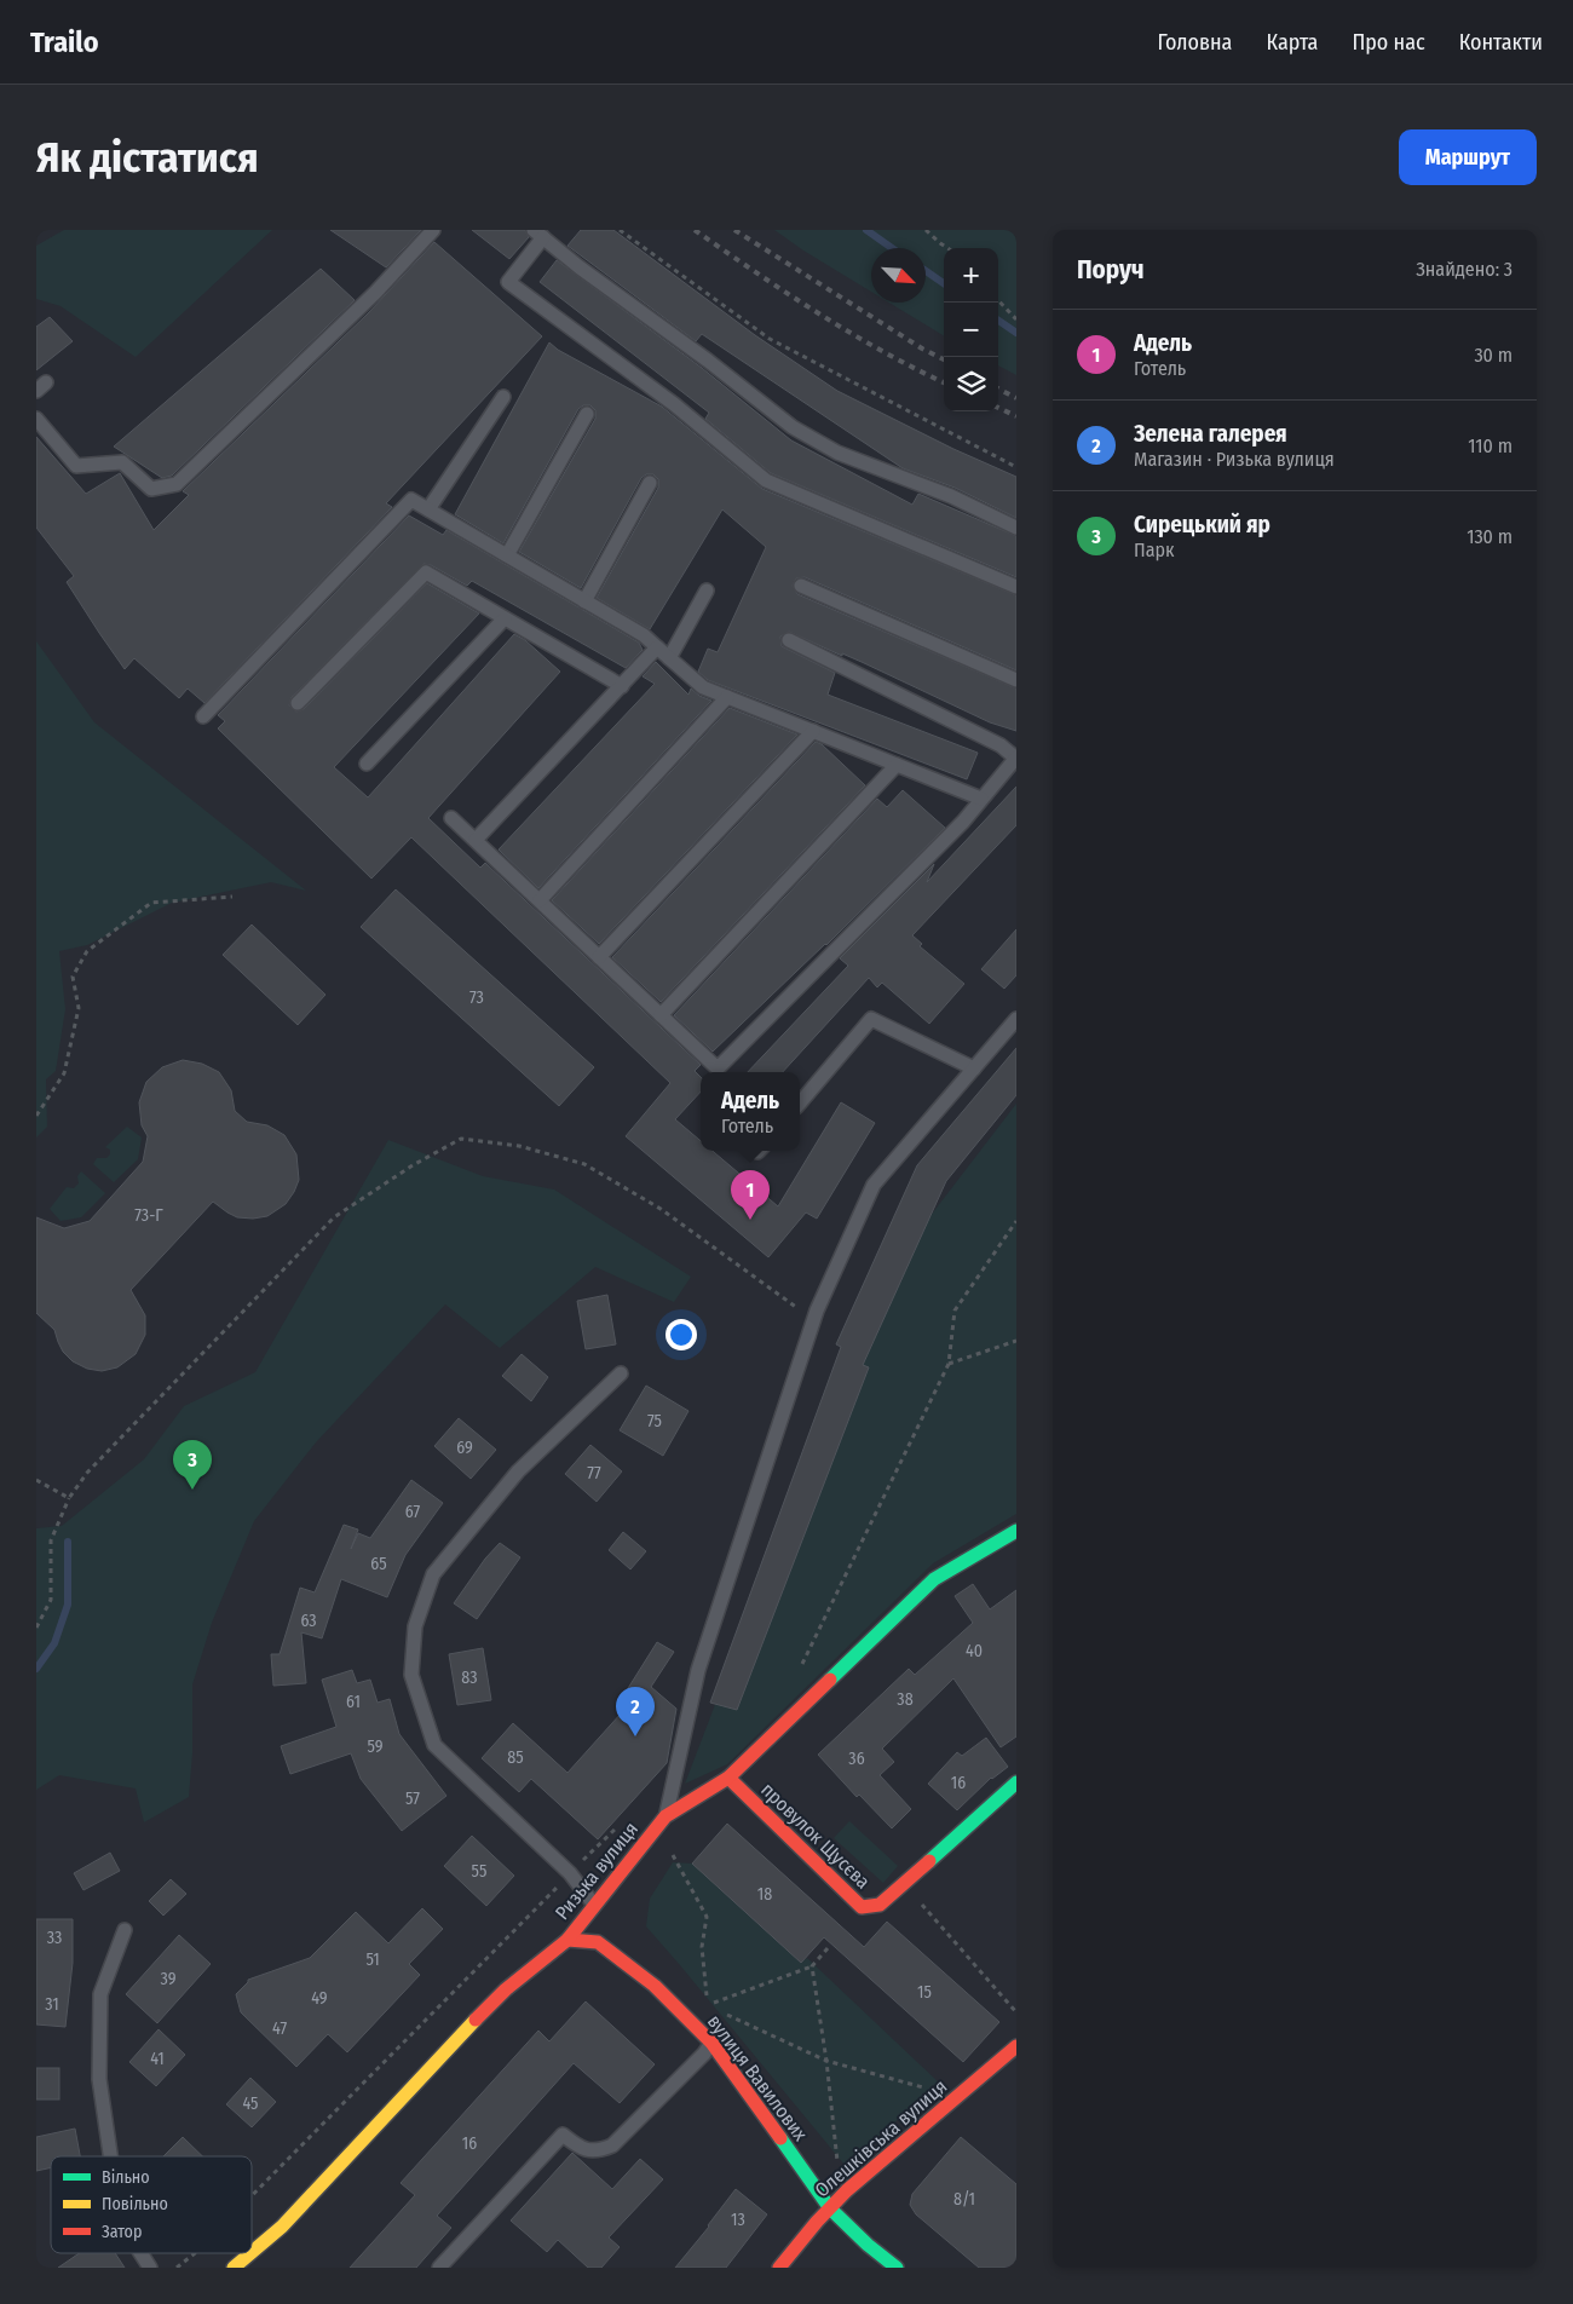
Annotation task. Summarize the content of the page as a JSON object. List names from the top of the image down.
{
  "streets": {
    "street": [
      "провулок Щусєва",
      "Ризька вулиця",
      "вулиця Вавилових",
      "Олешківська вулиця"
    ]
  },
  "crossings": [
    ["провулок Щусєва", "Ризька вулиця"],
    ["Ризька вулиця", "вулиця Вавилових"],
    ["вулиця Вавилових", "Олешківська вулиця"]
  ],
  "house_numbers": [
    "73",
    "73-Г",
    "75",
    "69",
    "77",
    "67",
    "65",
    "63",
    "40",
    "83",
    "38",
    "61",
    "59",
    "85",
    "36",
    "16",
    "57",
    "55",
    "18",
    "33",
    "51",
    "39",
    "15",
    "49",
    "31",
    "47",
    "41",
    "45",
    "16",
    "8/1",
    "13"
  ],
  "legend": ["Вільно", "Повільно", "Затор"],
  "north": "bottom right",
  "page": {
    "header": "Trailo",
    "nav": [
      "Головна",
      "Карта",
      "Про нас",
      "Контакти"
    ],
    "buttons": "Маршрут",
    "title": "Як дістатися",
    "heading": ["Поруч", "Знайдено: 3"],
    "map_buttons": ["+", "−"],
    "list": [
      {
        "mark": "1",
        "name": "Адель",
        "note": "Готель",
        "value": "30 m"
      },
      {
        "mark": "2",
        "name": "Зелена галерея",
        "note": "Магазин · Ризька вулиця",
        "value": "110 m"
      },
      {
        "mark": "3",
        "name": "Сирецький яр",
        "note": "Парк",
        "value": "130 m"
      }
    ],
    "popup": ["Адель", "Готель"],
    "pins": ["1", "3", "2"]
  }
}
